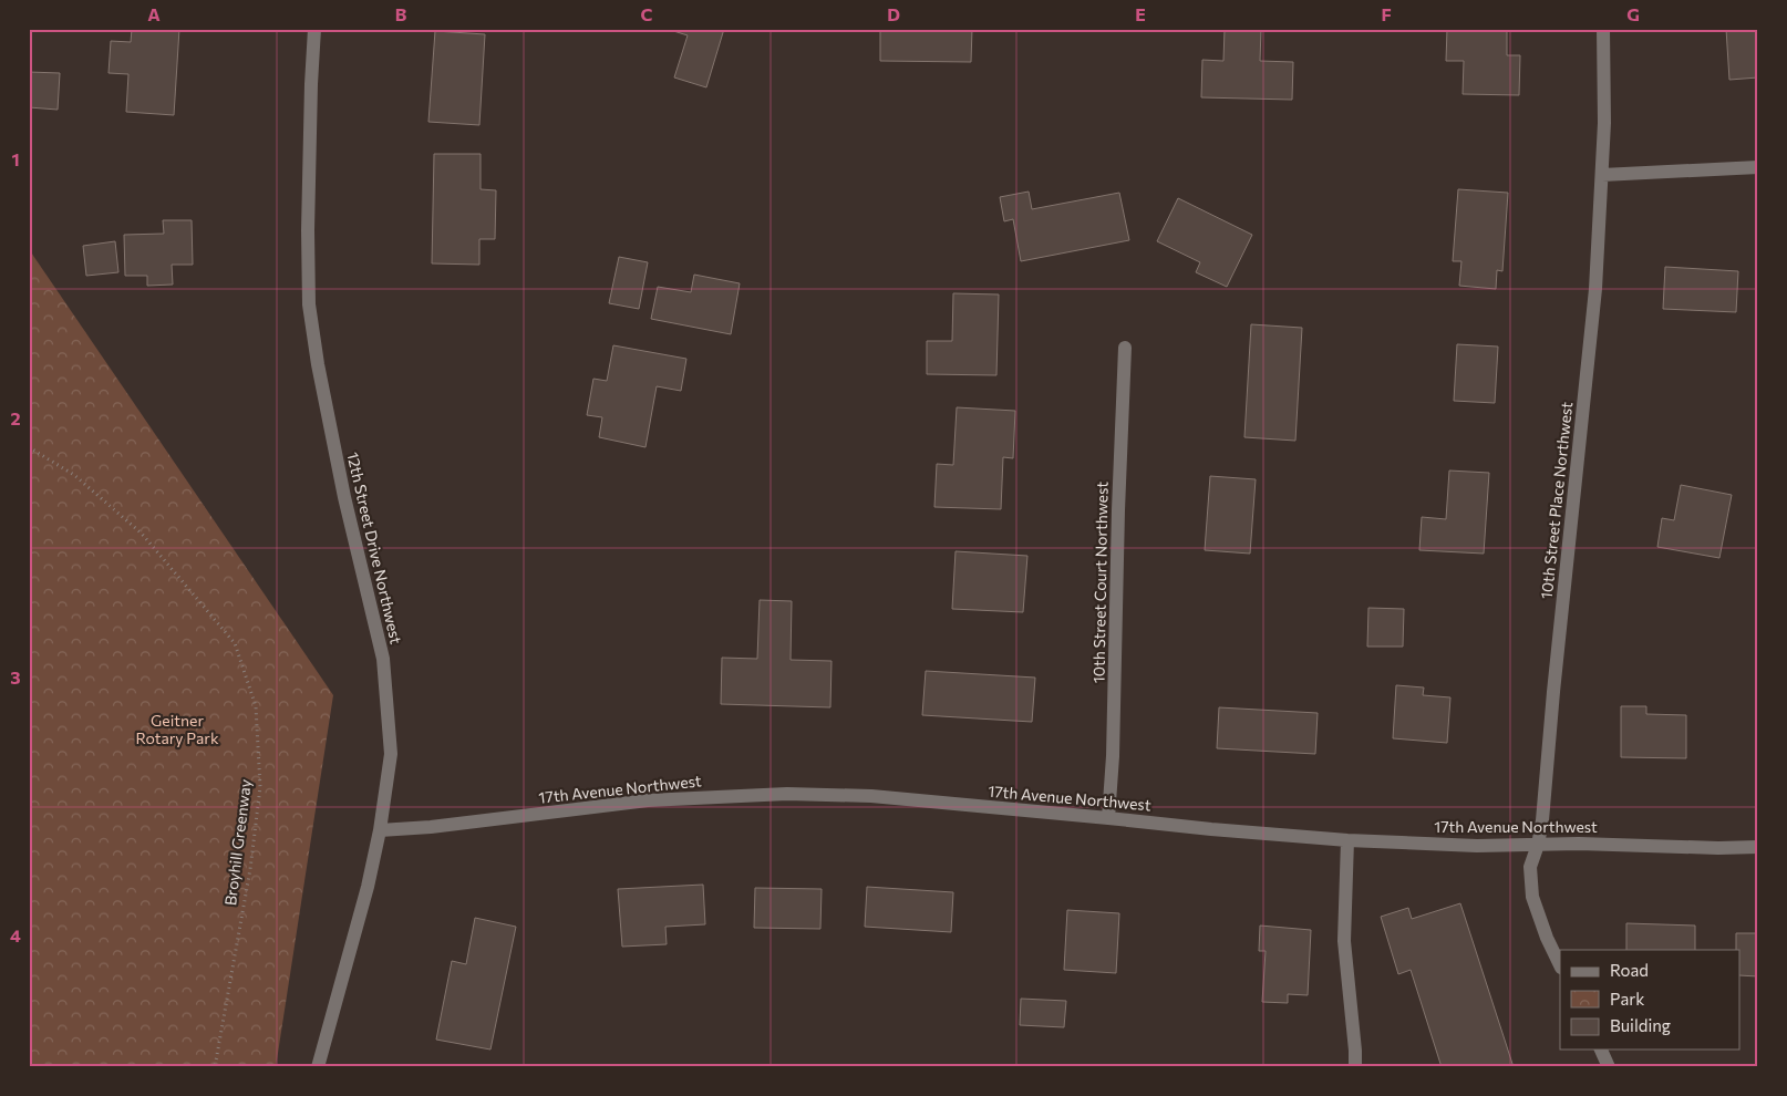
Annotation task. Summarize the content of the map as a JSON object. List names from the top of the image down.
{
  "streets": {
    "street": [
      "10th Street Place Northwest",
      "12th Street Drive Northwest",
      "10th Street Court Northwest",
      "17th Avenue Northwest"
    ],
    "path": ["Broyhill Greenway"]
  },
  "crossings": [
    ["10th Street Place Northwest", "17th Avenue Northwest"],
    ["12th Street Drive Northwest", "17th Avenue Northwest"],
    ["10th Street Court Northwest", "17th Avenue Northwest"]
  ],
  "parks": ["Geitner Rotary Park"],
  "legend": ["Road", "Park", "Building"],
  "grid": {
    "columns": [
      "A",
      "B",
      "C",
      "D",
      "E",
      "F",
      "G"
    ],
    "rows": [
      "1",
      "2",
      "3",
      "4"
    ]
  }
}
